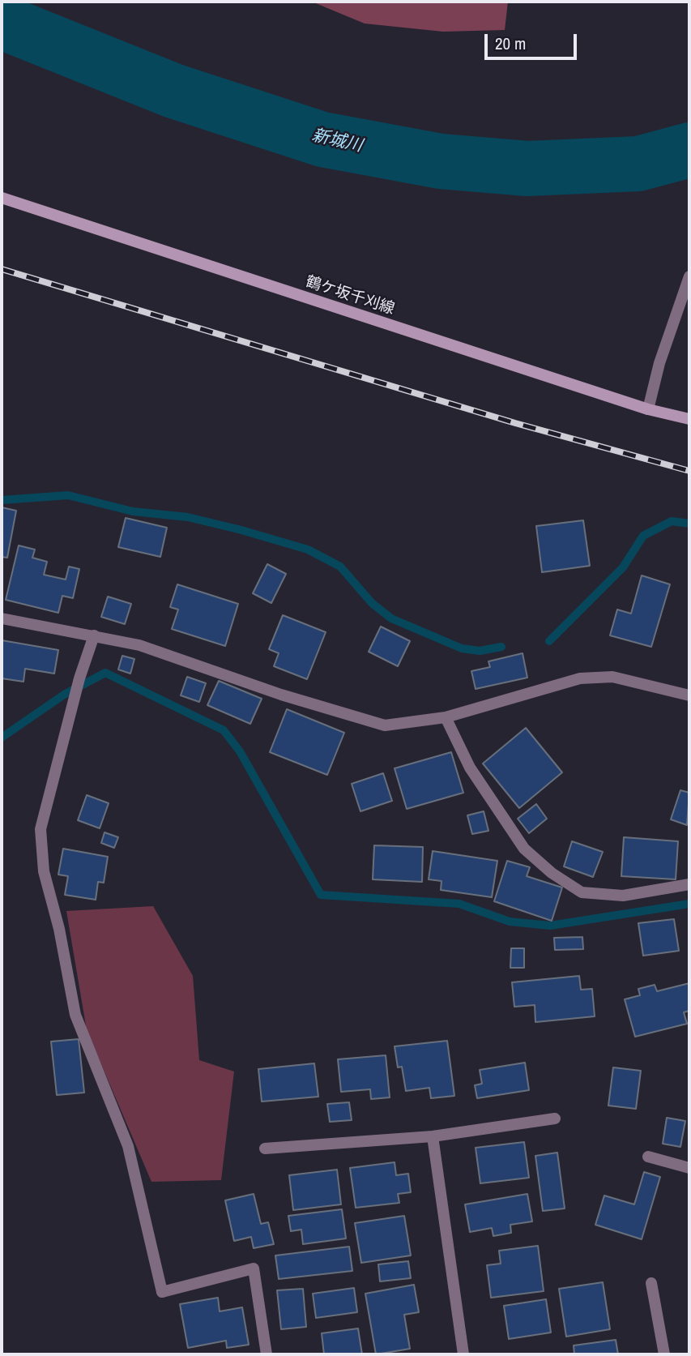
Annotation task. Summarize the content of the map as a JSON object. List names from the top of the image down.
{
  "streets": {
    "main road": ["鶴ケ坂千刈線"]
  },
  "water": ["新城川"],
  "scale_bar": "20 m"
}
